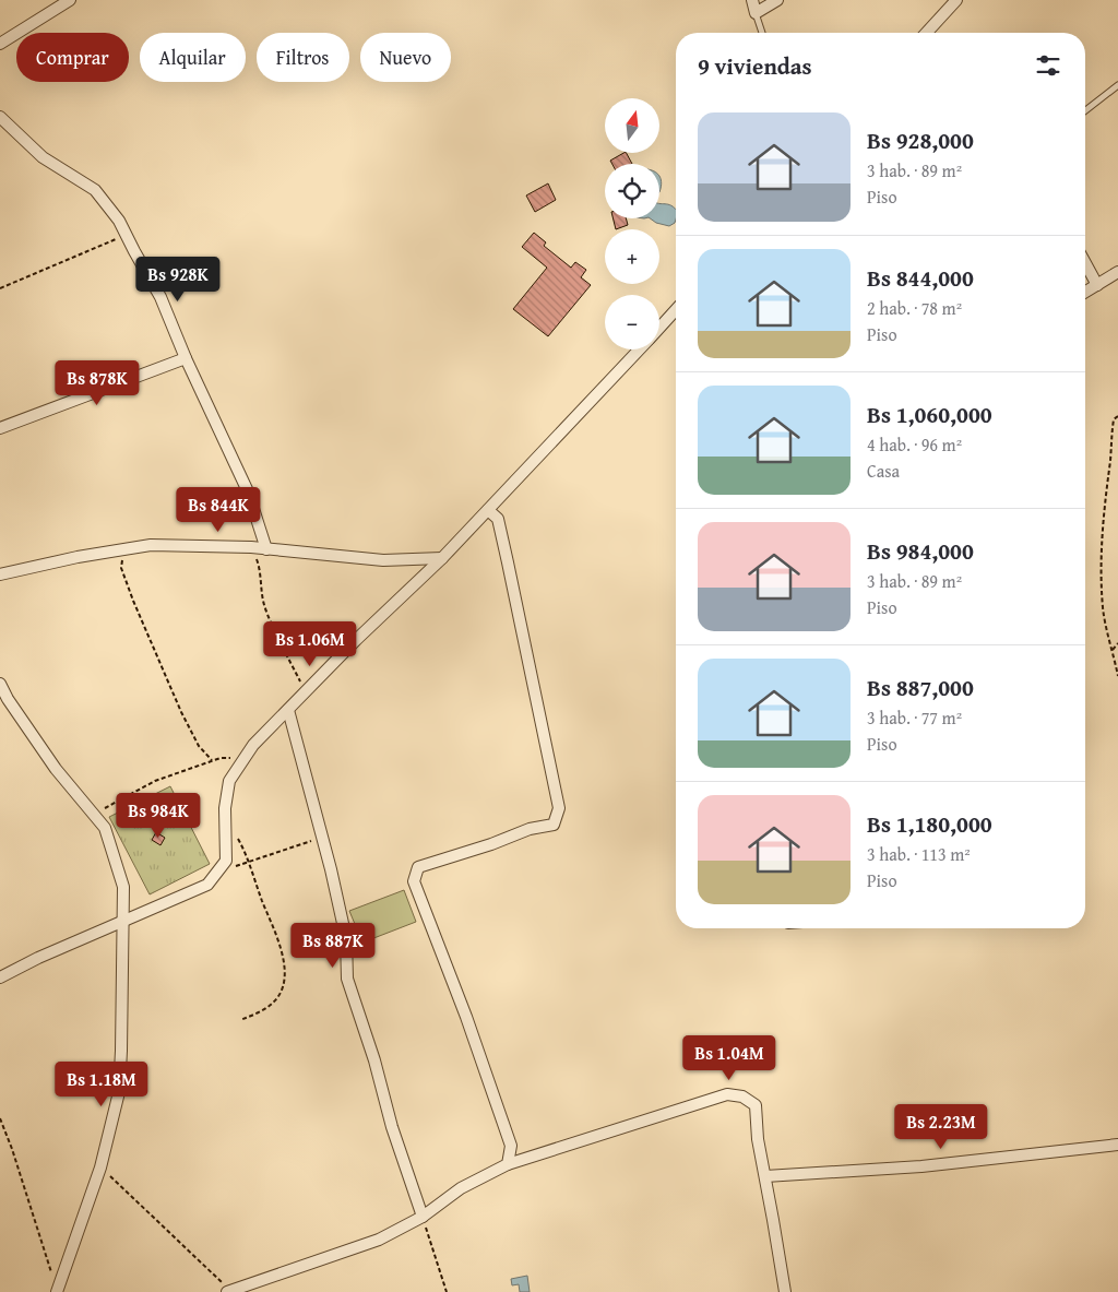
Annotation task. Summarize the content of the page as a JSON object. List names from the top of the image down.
{
  "north": "top",
  "page": {
    "chip": [
      "Comprar",
      "Alquilar",
      "Filtros",
      "Nuevo"
    ],
    "heading": "9 viviendas",
    "map_buttons": ["+", "−"],
    "list": [
      {
        "name": "Bs 928,000",
        "note": "3 hab. · 89 m² · Piso"
      },
      {
        "name": "Bs 844,000",
        "note": "2 hab. · 78 m² · Piso"
      },
      {
        "name": "Bs 1,060,000",
        "note": "4 hab. · 96 m² · Casa"
      },
      {
        "name": "Bs 984,000",
        "note": "3 hab. · 89 m² · Piso"
      },
      {
        "name": "Bs 887,000",
        "note": "3 hab. · 77 m² · Piso"
      },
      {
        "name": "Bs 1,180,000",
        "note": "3 hab. · 113 m² · Piso"
      }
    ],
    "price": [
      "Bs 928K",
      "Bs 878K",
      "Bs 844K",
      "Bs 1.06M",
      "Bs 984K",
      "Bs 887K",
      "Bs 1.04M",
      "Bs 1.18M",
      "Bs 2.23M"
    ]
  }
}
